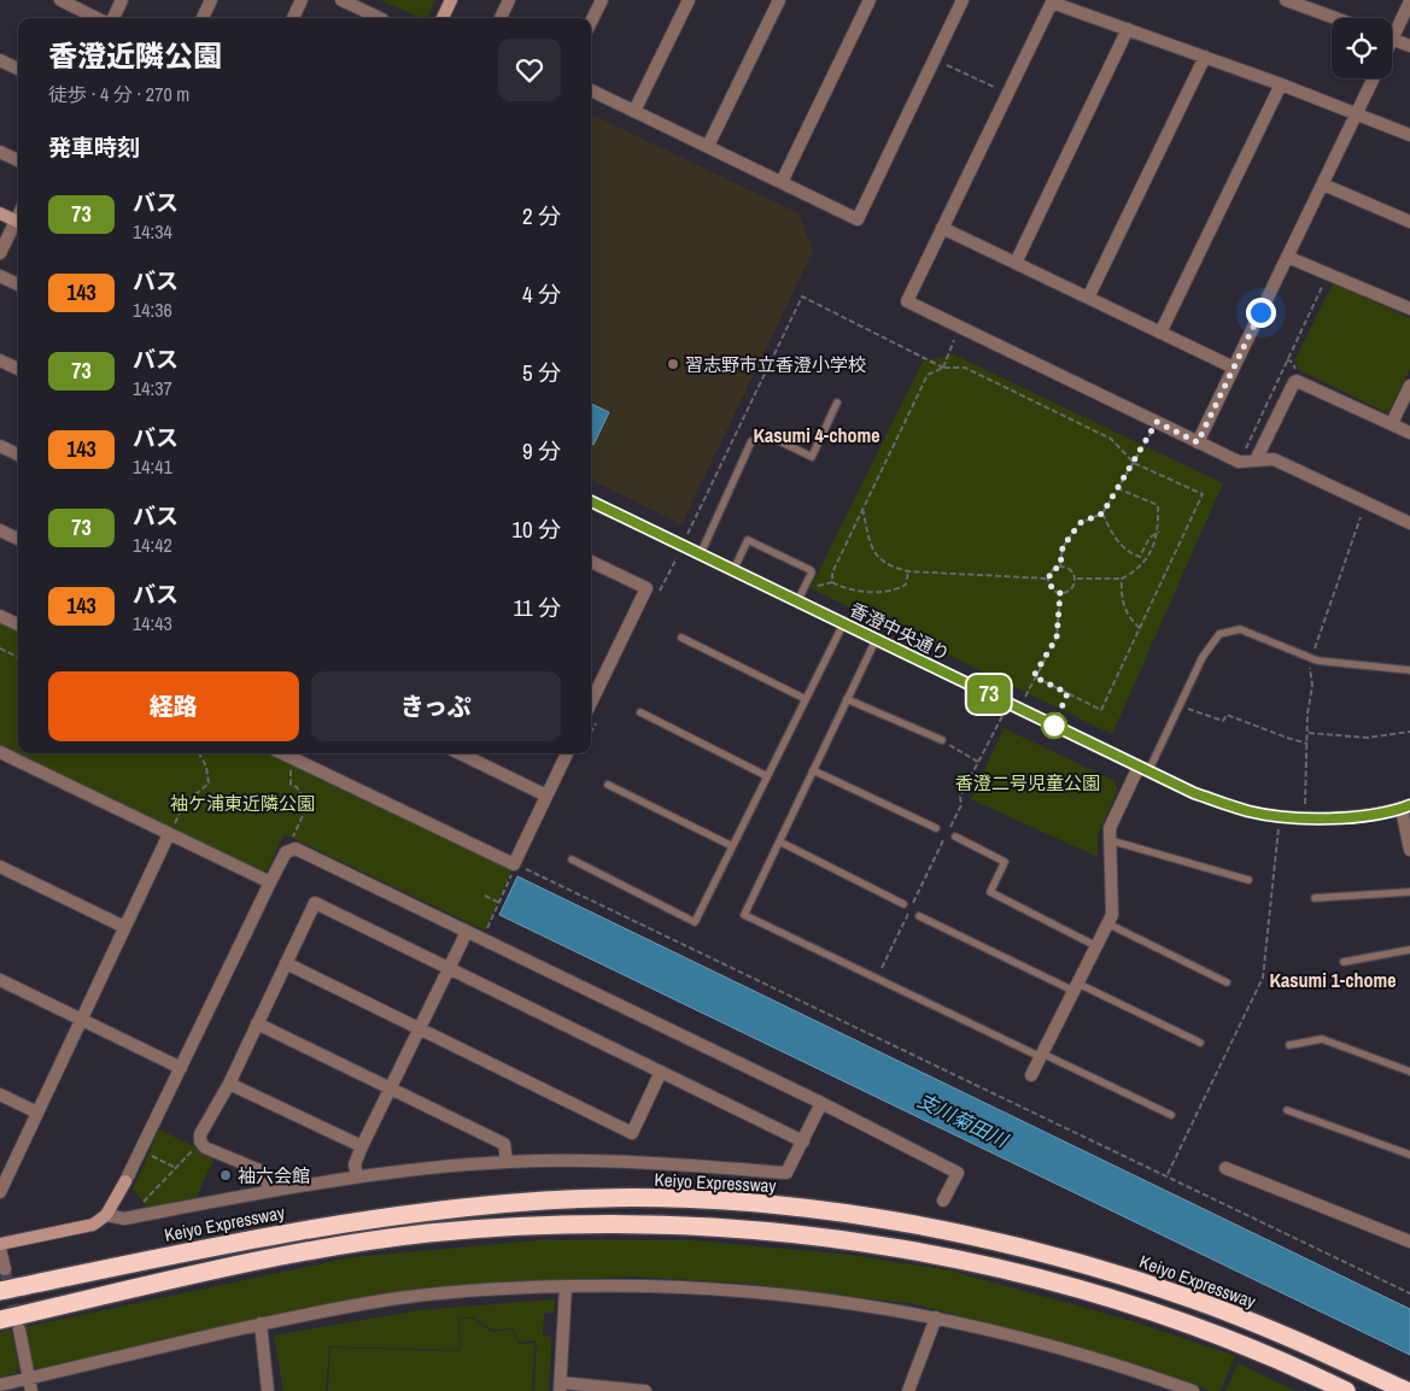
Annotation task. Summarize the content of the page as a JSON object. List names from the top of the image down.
{
  "streets": {
    "highway": ["Keiyo Expressway"],
    "street": ["香澄中央通り"]
  },
  "districts": ["Kasumi 4-chome", "Kasumi 1-chome"],
  "water": ["支川菊田川"],
  "parks": ["香澄二号児童公園", "袖ケ浦東近隣公園"],
  "places": ["習志野市立香澄小学校", "袖六会館"],
  "lines": ["bus line 73"],
  "page": {
    "on_map": "73",
    "heading": [
      ["香澄近隣公園", "徒歩 · 4 分 · 270 m"],
      "発車時刻"
    ],
    "list": [
      {
        "mark": "73",
        "name": "バス",
        "note": "14:34",
        "value": "2 分"
      },
      {
        "mark": "143",
        "name": "バス",
        "note": "14:36",
        "value": "4 分"
      },
      {
        "mark": "73",
        "name": "バス",
        "note": "14:37",
        "value": "5 分"
      },
      {
        "mark": "143",
        "name": "バス",
        "note": "14:41",
        "value": "9 分"
      },
      {
        "mark": "73",
        "name": "バス",
        "note": "14:42",
        "value": "10 分"
      },
      {
        "mark": "143",
        "name": "バス",
        "note": "14:43",
        "value": "11 分"
      }
    ],
    "buttons": ["経路", "きっぷ"]
  }
}
